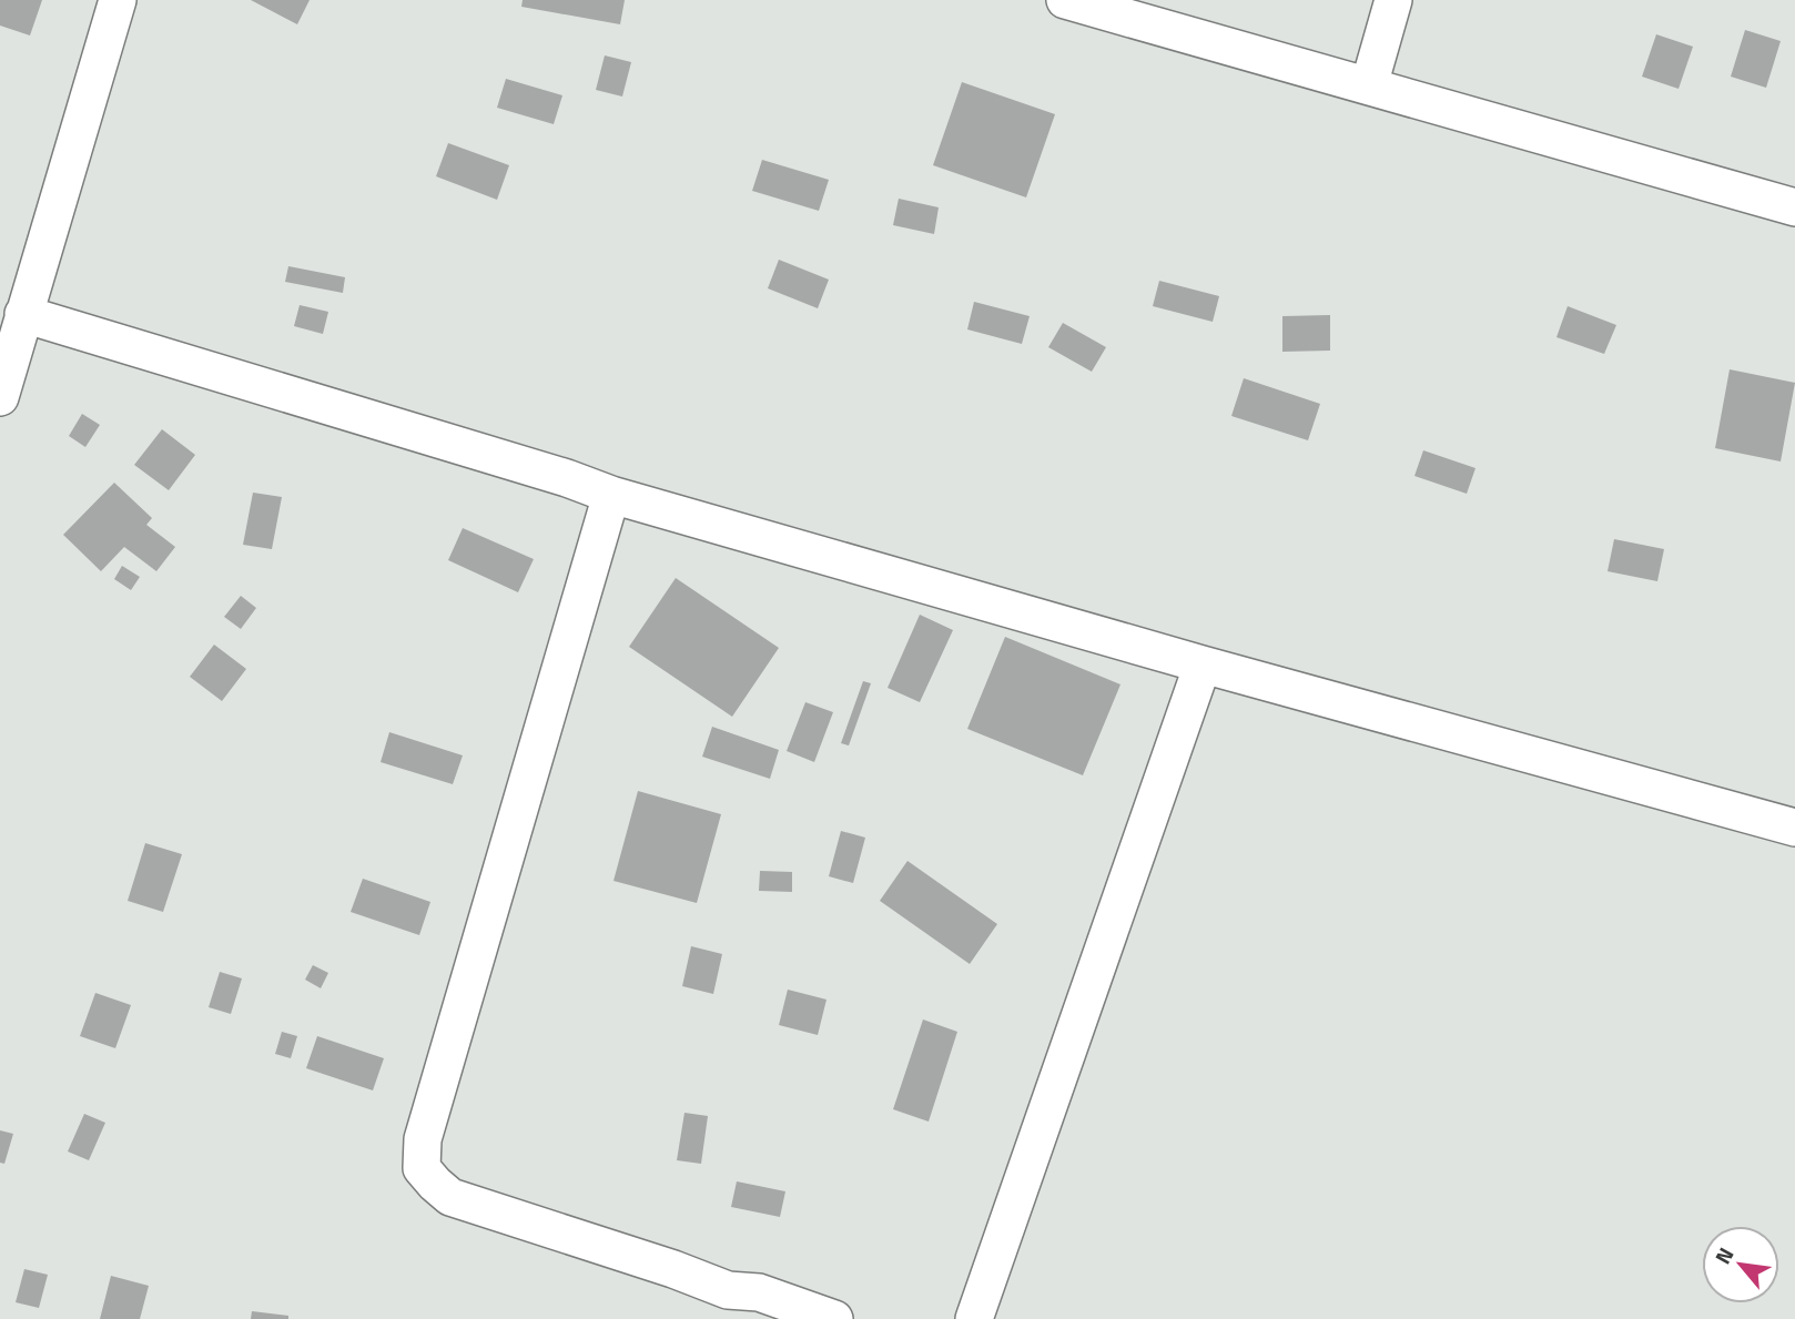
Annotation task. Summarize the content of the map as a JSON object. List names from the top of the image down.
{
  "north": "top left"
}
